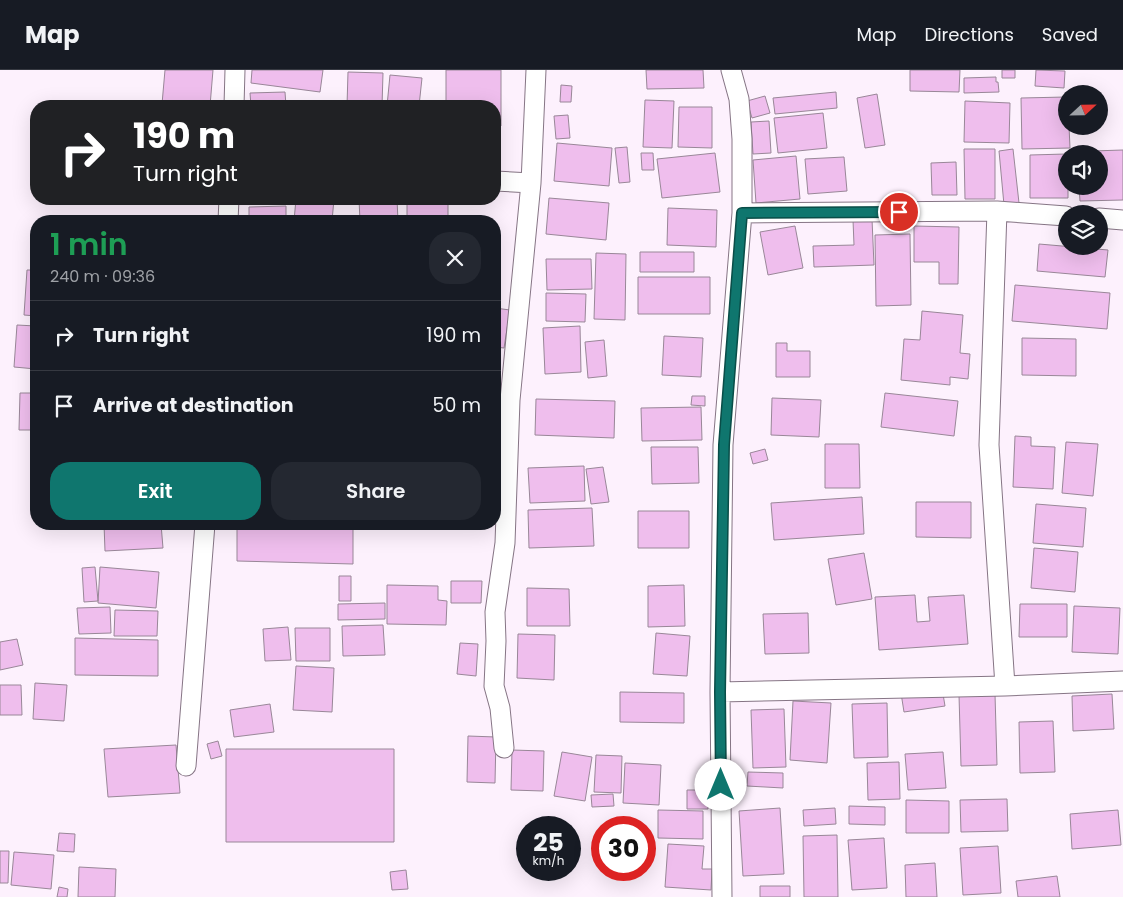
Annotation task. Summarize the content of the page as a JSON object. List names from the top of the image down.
{
  "north": "right",
  "page": {
    "header": "Map",
    "nav": ["Map", "Directions", "Saved"],
    "turn": ["190 m", "Turn right"],
    "heading": ["1 min", "240 m · 09:36"],
    "list": [
      {
        "name": "Turn right",
        "value": "190 m"
      },
      {
        "name": "Arrive at destination",
        "value": "50 m"
      }
    ],
    "buttons": ["Exit", "Share"],
    "speed": "25 km/h",
    "limit": "30"
  }
}
